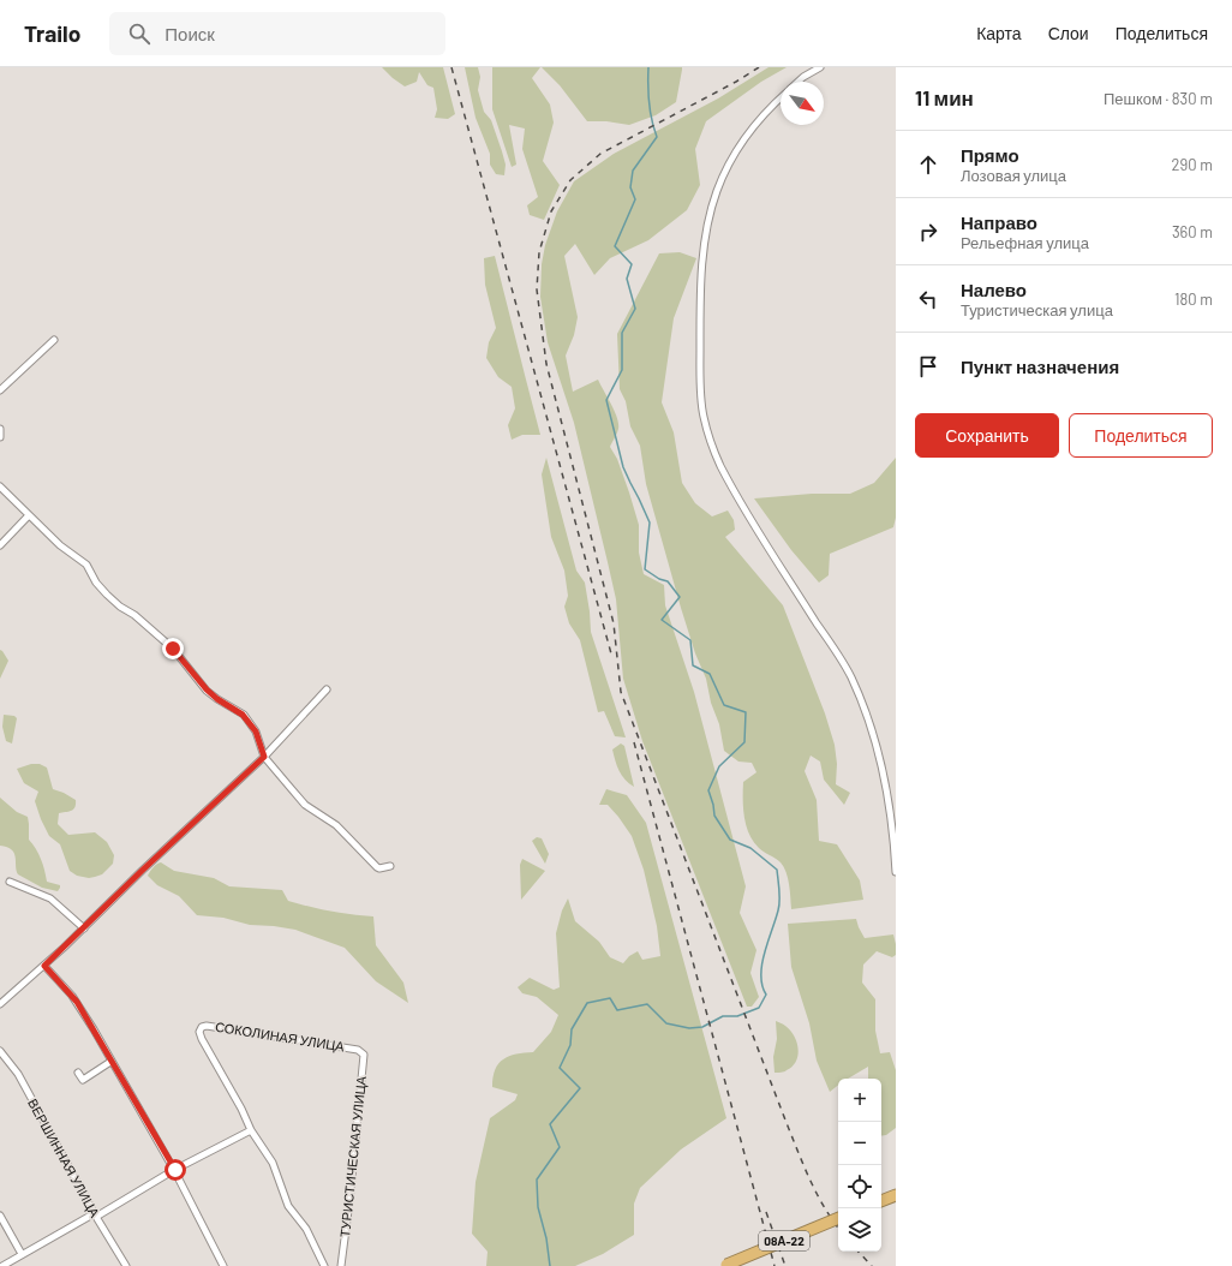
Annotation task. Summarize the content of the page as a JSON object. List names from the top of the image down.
{
  "streets": {
    "highway": ["08А-22"],
    "street": ["СОКОЛИНАЯ УЛИЦА", "ТУРИСТИЧЕСКАЯ УЛИЦА", "ВЕРШИННАЯ УЛИЦА"]
  },
  "crossings": [
    ["СОКОЛИНАЯ УЛИЦА", "ТУРИСТИЧЕСКАЯ УЛИЦА"]
  ],
  "north": "bottom right",
  "page": {
    "header": "Trailo",
    "search": "Поиск",
    "nav": ["Карта", "Слои", "Поделиться"],
    "heading": ["11 мин", "Пешком · 830 m"],
    "list": [
      ["Прямо", "Лозовая улица", "290 m"],
      ["Направо", "Рельефная улица", "360 m"],
      ["Налево", "Туристическая улица", "180 m"],
      "Пункт назначения"
    ],
    "buttons": ["Сохранить", "Поделиться"],
    "map_buttons": ["+", "−"]
  }
}
